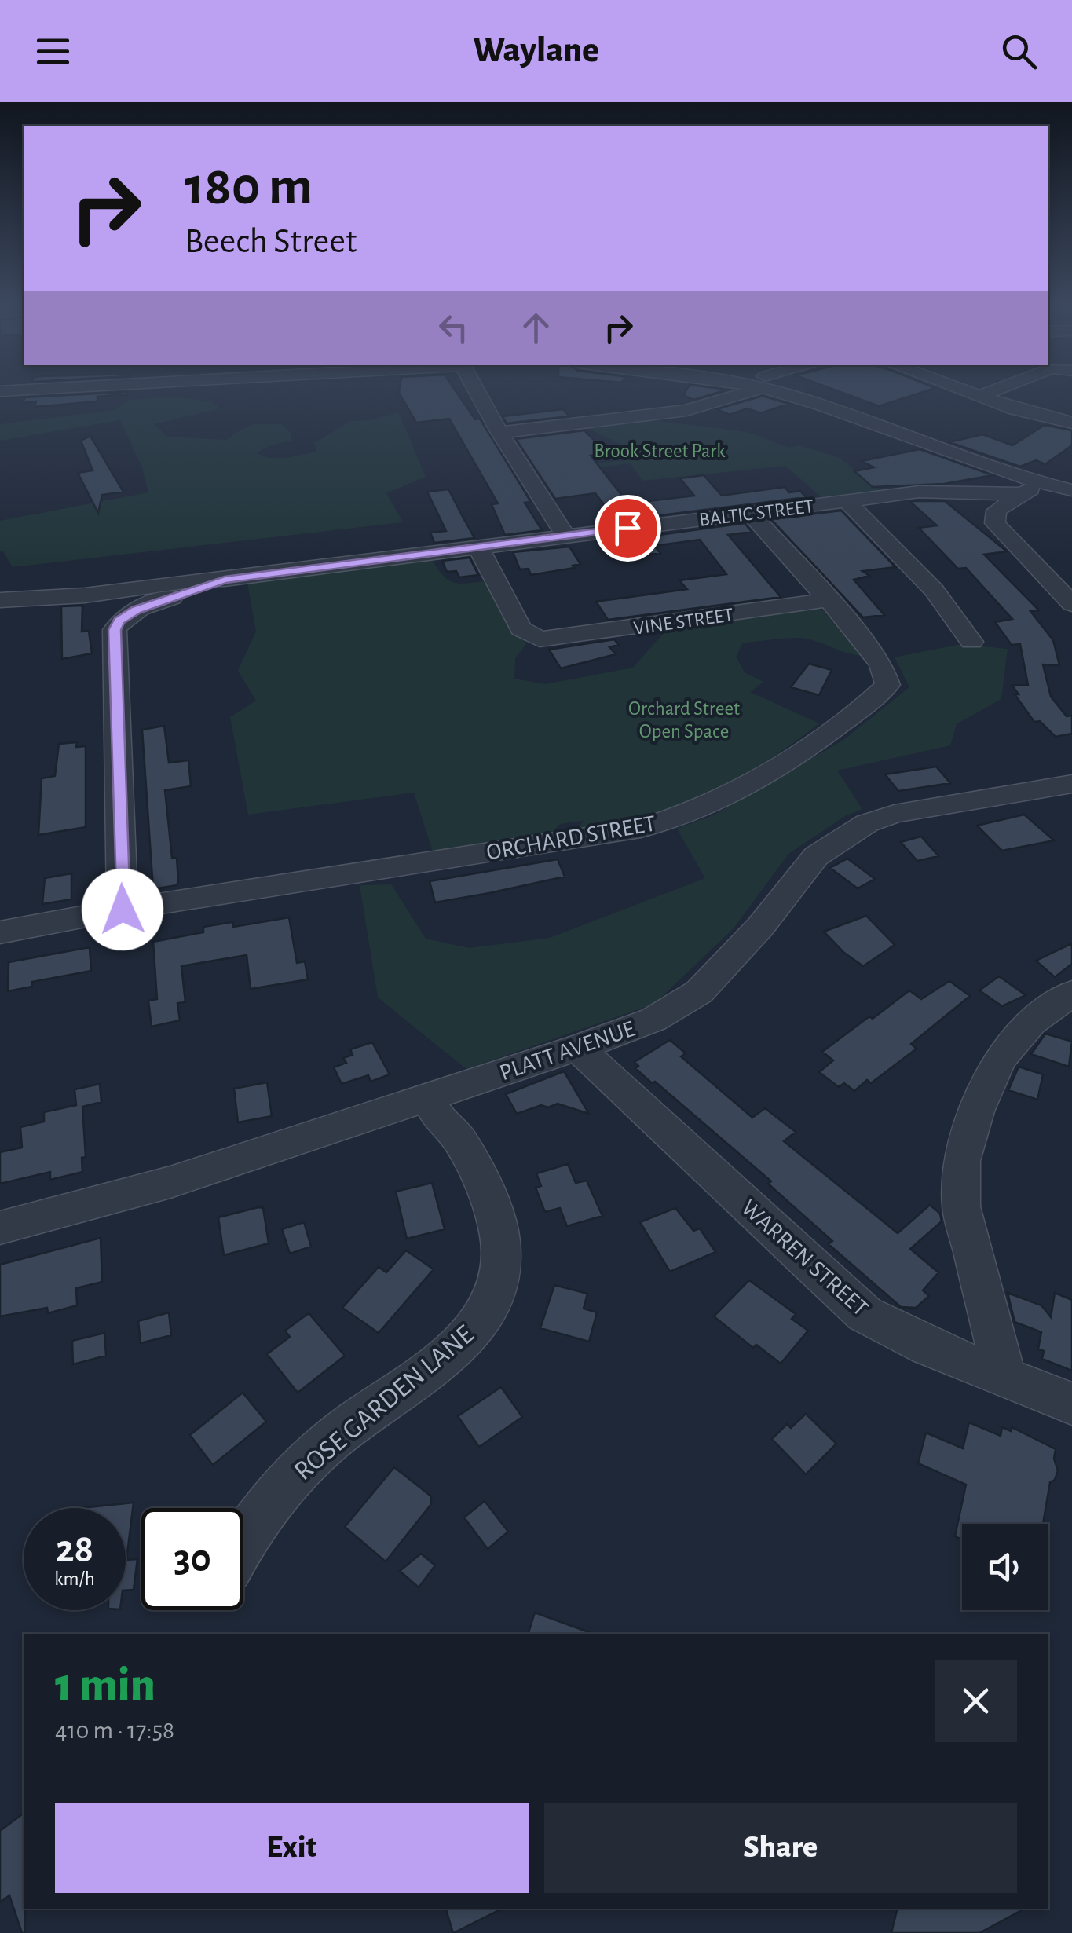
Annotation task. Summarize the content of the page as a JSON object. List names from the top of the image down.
{
  "streets": {
    "street": [
      "BALTIC STREET",
      "VINE STREET",
      "ORCHARD STREET",
      "PLATT AVENUE",
      "WARREN STREET",
      "ROSE GARDEN LANE"
    ]
  },
  "crossings": [
    ["BALTIC STREET", "VINE STREET"],
    ["BALTIC STREET", "ORCHARD STREET"],
    ["VINE STREET", "ORCHARD STREET"],
    ["PLATT AVENUE", "WARREN STREET"],
    ["PLATT AVENUE", "ROSE GARDEN LANE"]
  ],
  "parks": ["Brook Street Park", "Orchard Street Open Space"],
  "page": {
    "header": "Waylane",
    "turn": ["180 m", "Beech Street"],
    "speed": "28 km/h",
    "limit": "30",
    "heading": ["1 min", "410 m · 17:58"],
    "buttons": ["Exit", "Share"]
  }
}
